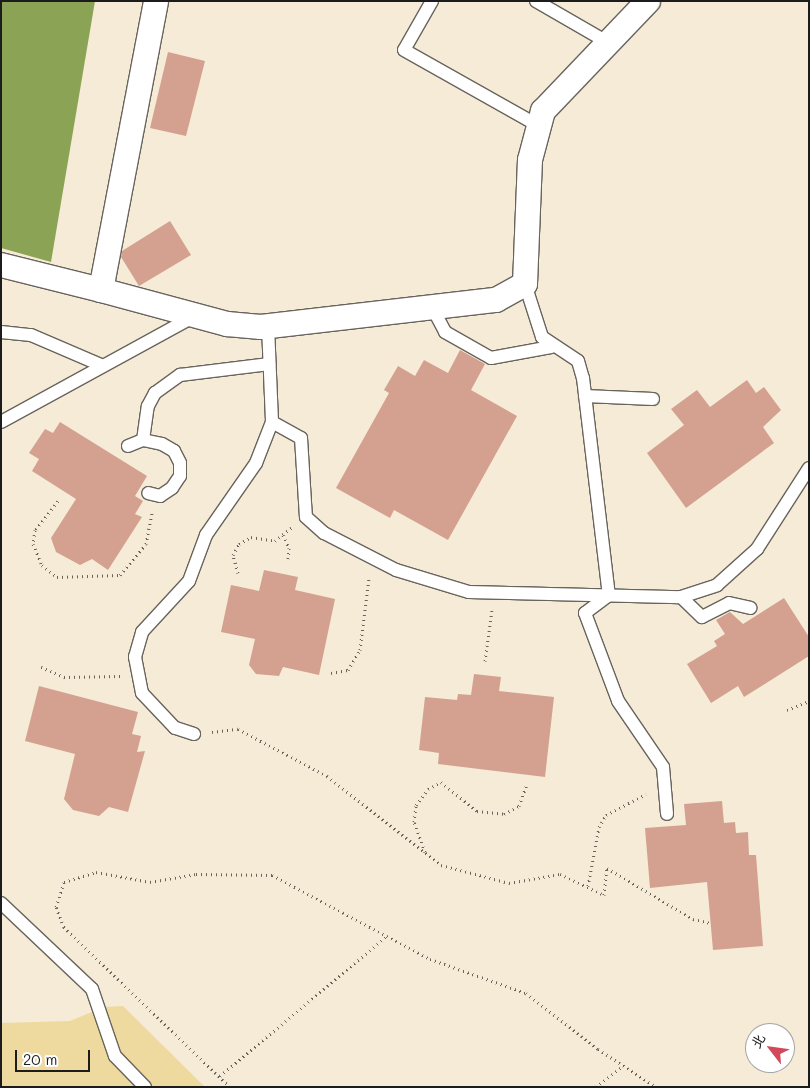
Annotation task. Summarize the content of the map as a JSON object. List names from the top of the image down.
{
  "scale_bar": "20 m",
  "north": "top left"
}
